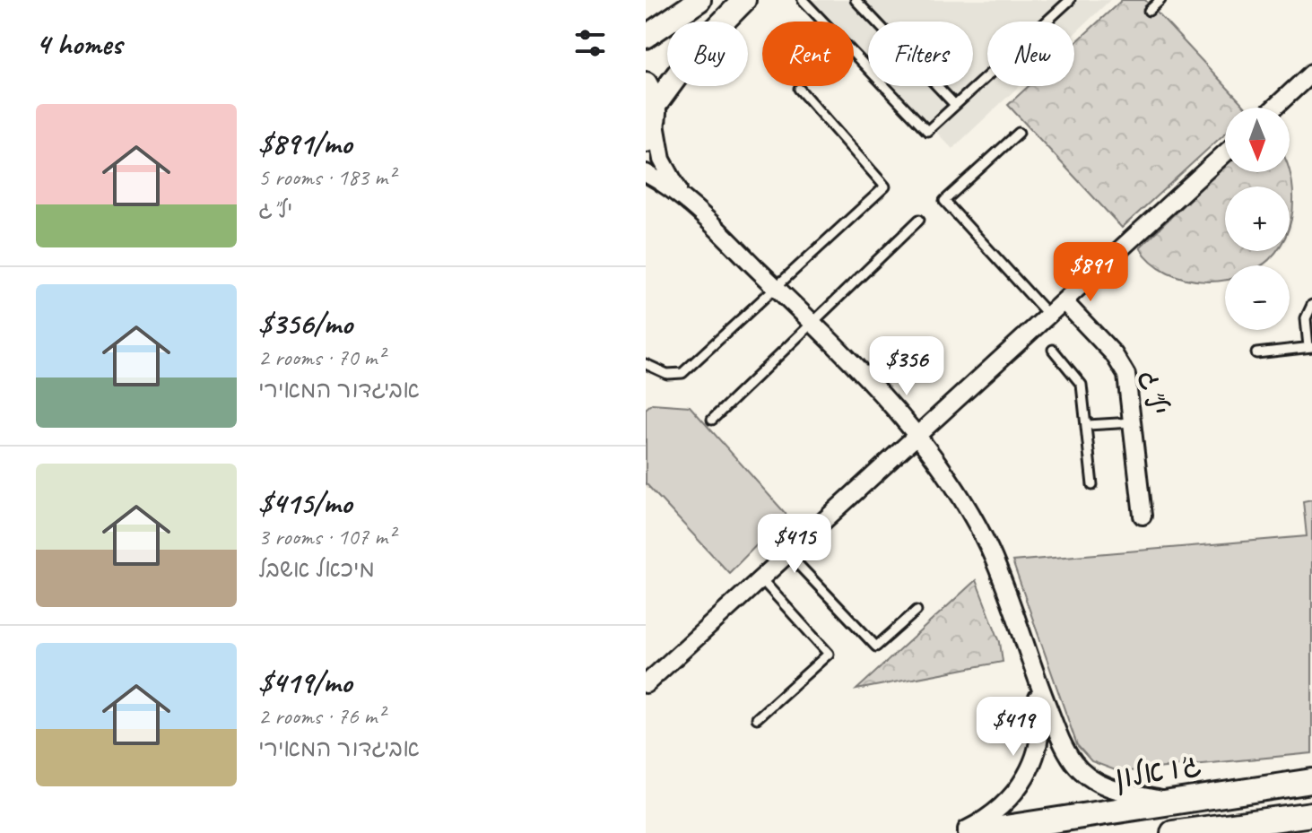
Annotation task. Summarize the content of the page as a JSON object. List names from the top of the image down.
{
  "streets": {
    "main road": ["ג'ו אלון"],
    "street": ["יל\"ג"]
  },
  "north": "bottom",
  "page": {
    "heading": "4 homes",
    "chip": [
      "Buy",
      "Rent",
      "Filters",
      "New"
    ],
    "list": [
      {
        "name": "$891/mo",
        "note": "5 rooms · 183 m² · יל\"ג"
      },
      {
        "name": "$356/mo",
        "note": "2 rooms · 70 m² · אביגדור המאירי"
      },
      {
        "name": "$415/mo",
        "note": "3 rooms · 107 m² · מיכאל אשבל"
      },
      {
        "name": "$419/mo",
        "note": "2 rooms · 76 m² · אביגדור המאירי"
      }
    ],
    "map_buttons": ["+", "−"],
    "price": [
      "$891",
      "$356",
      "$415",
      "$419"
    ]
  }
}
